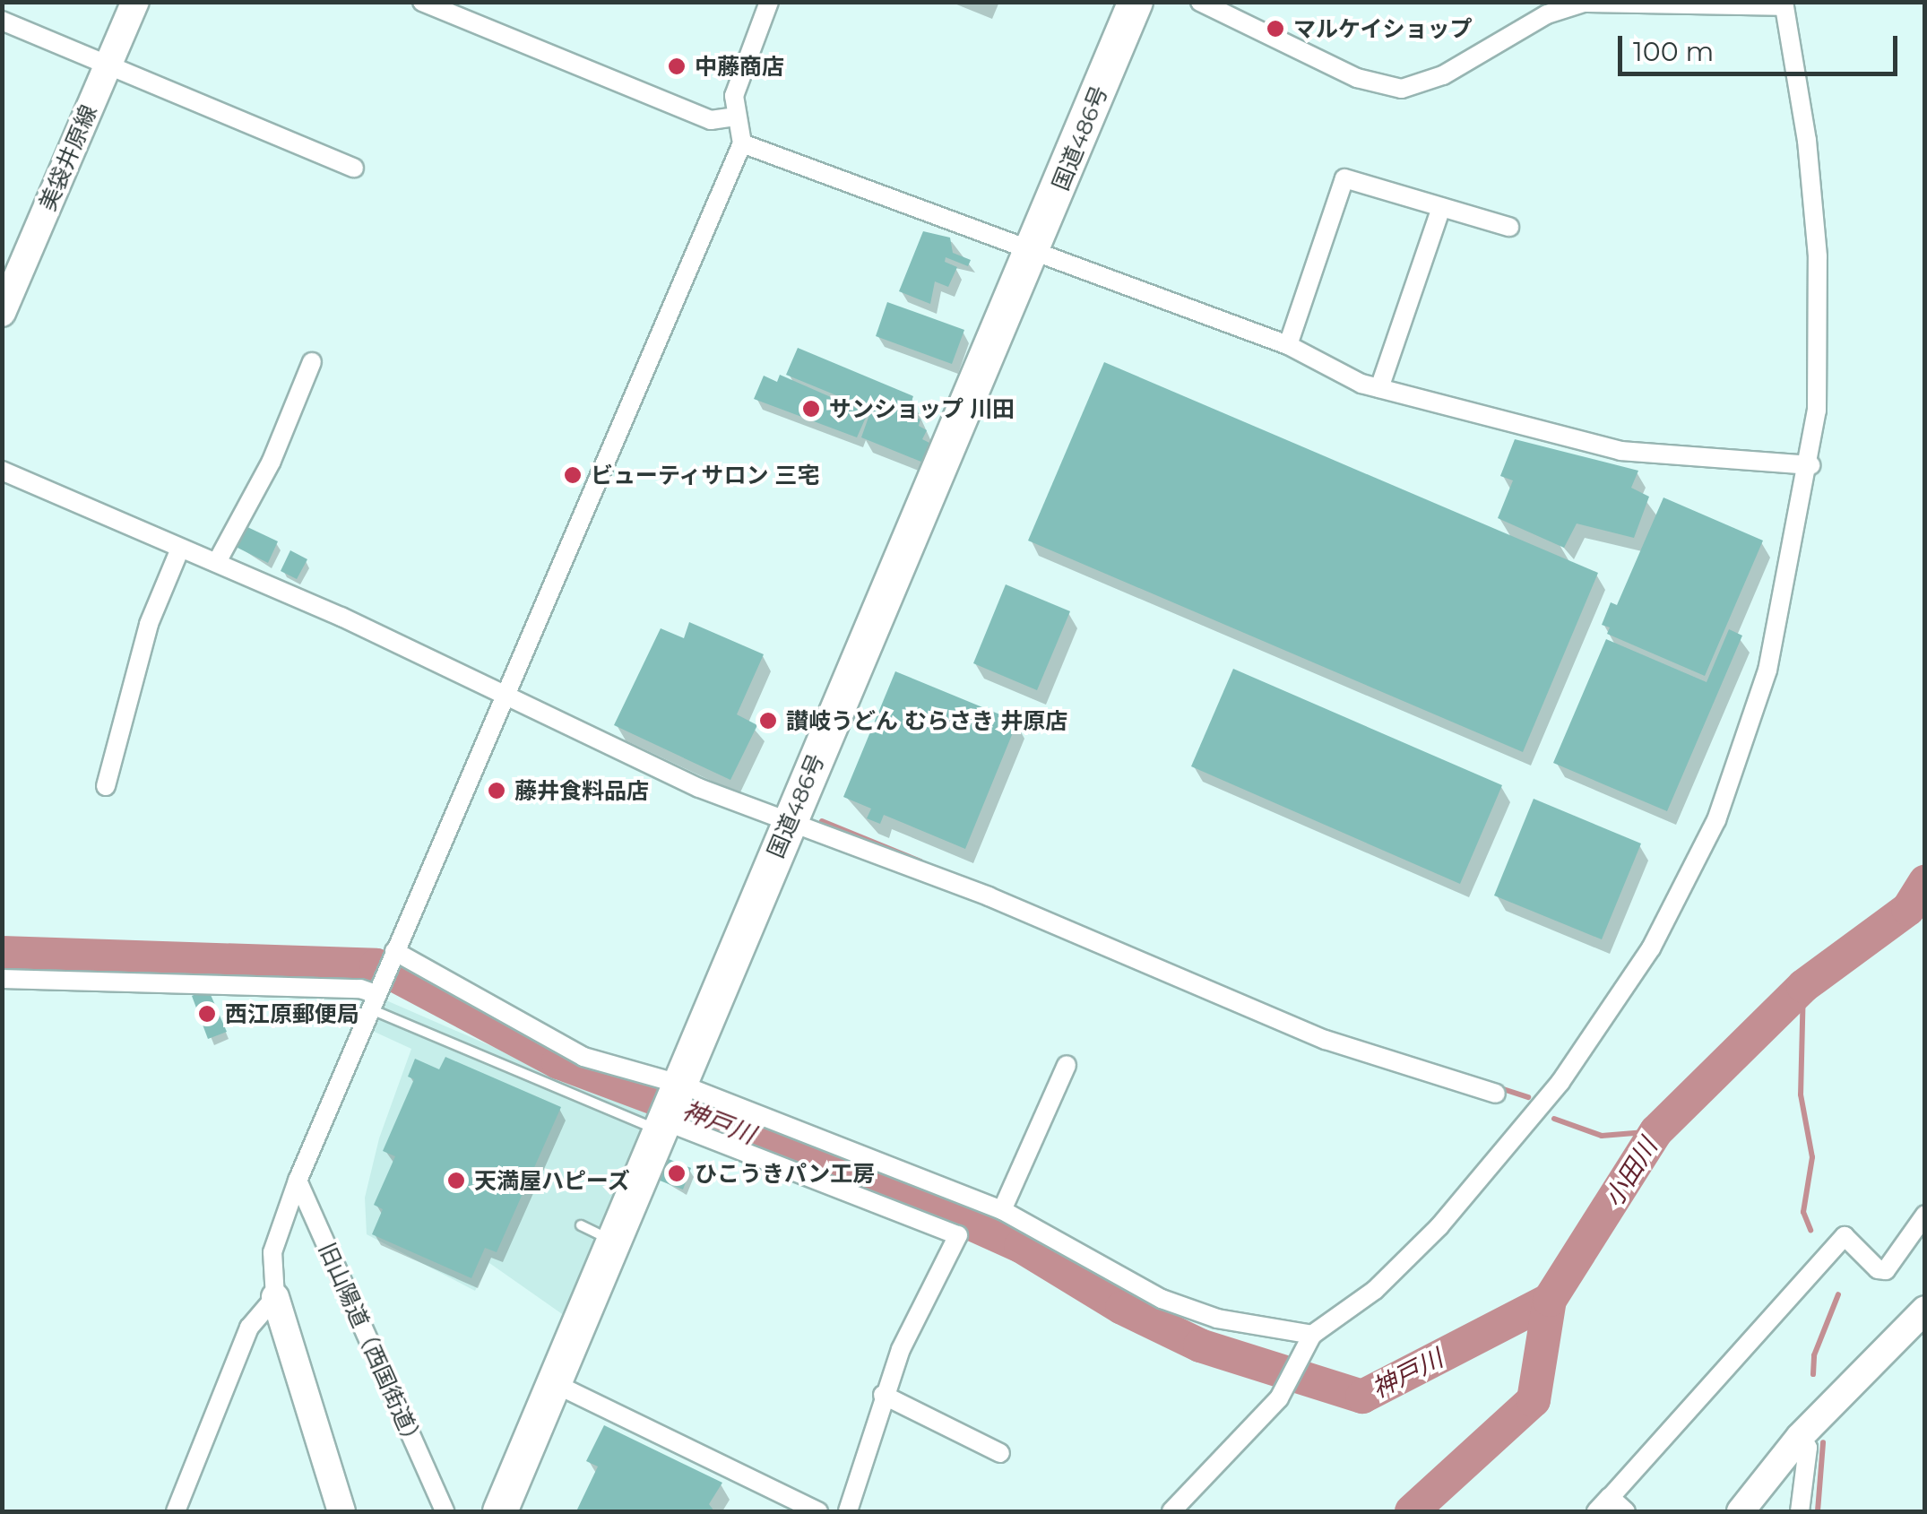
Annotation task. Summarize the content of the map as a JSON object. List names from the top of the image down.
{
  "streets": {
    "highway": ["国道486号"],
    "street": ["美袋井原線", "旧山陽道（西国街道）"]
  },
  "water": ["神戸川", "小田川"],
  "places": [
    "マルケイショップ",
    "中藤商店",
    "サンショップ 川田",
    "ビューティサロン 三宅",
    "讃岐うどん むらさき 井原店",
    "藤井食料品店",
    "西江原郵便局",
    "ひこうきパン工房",
    "天満屋ハピーズ"
  ],
  "scale_bar": "100 m"
}
